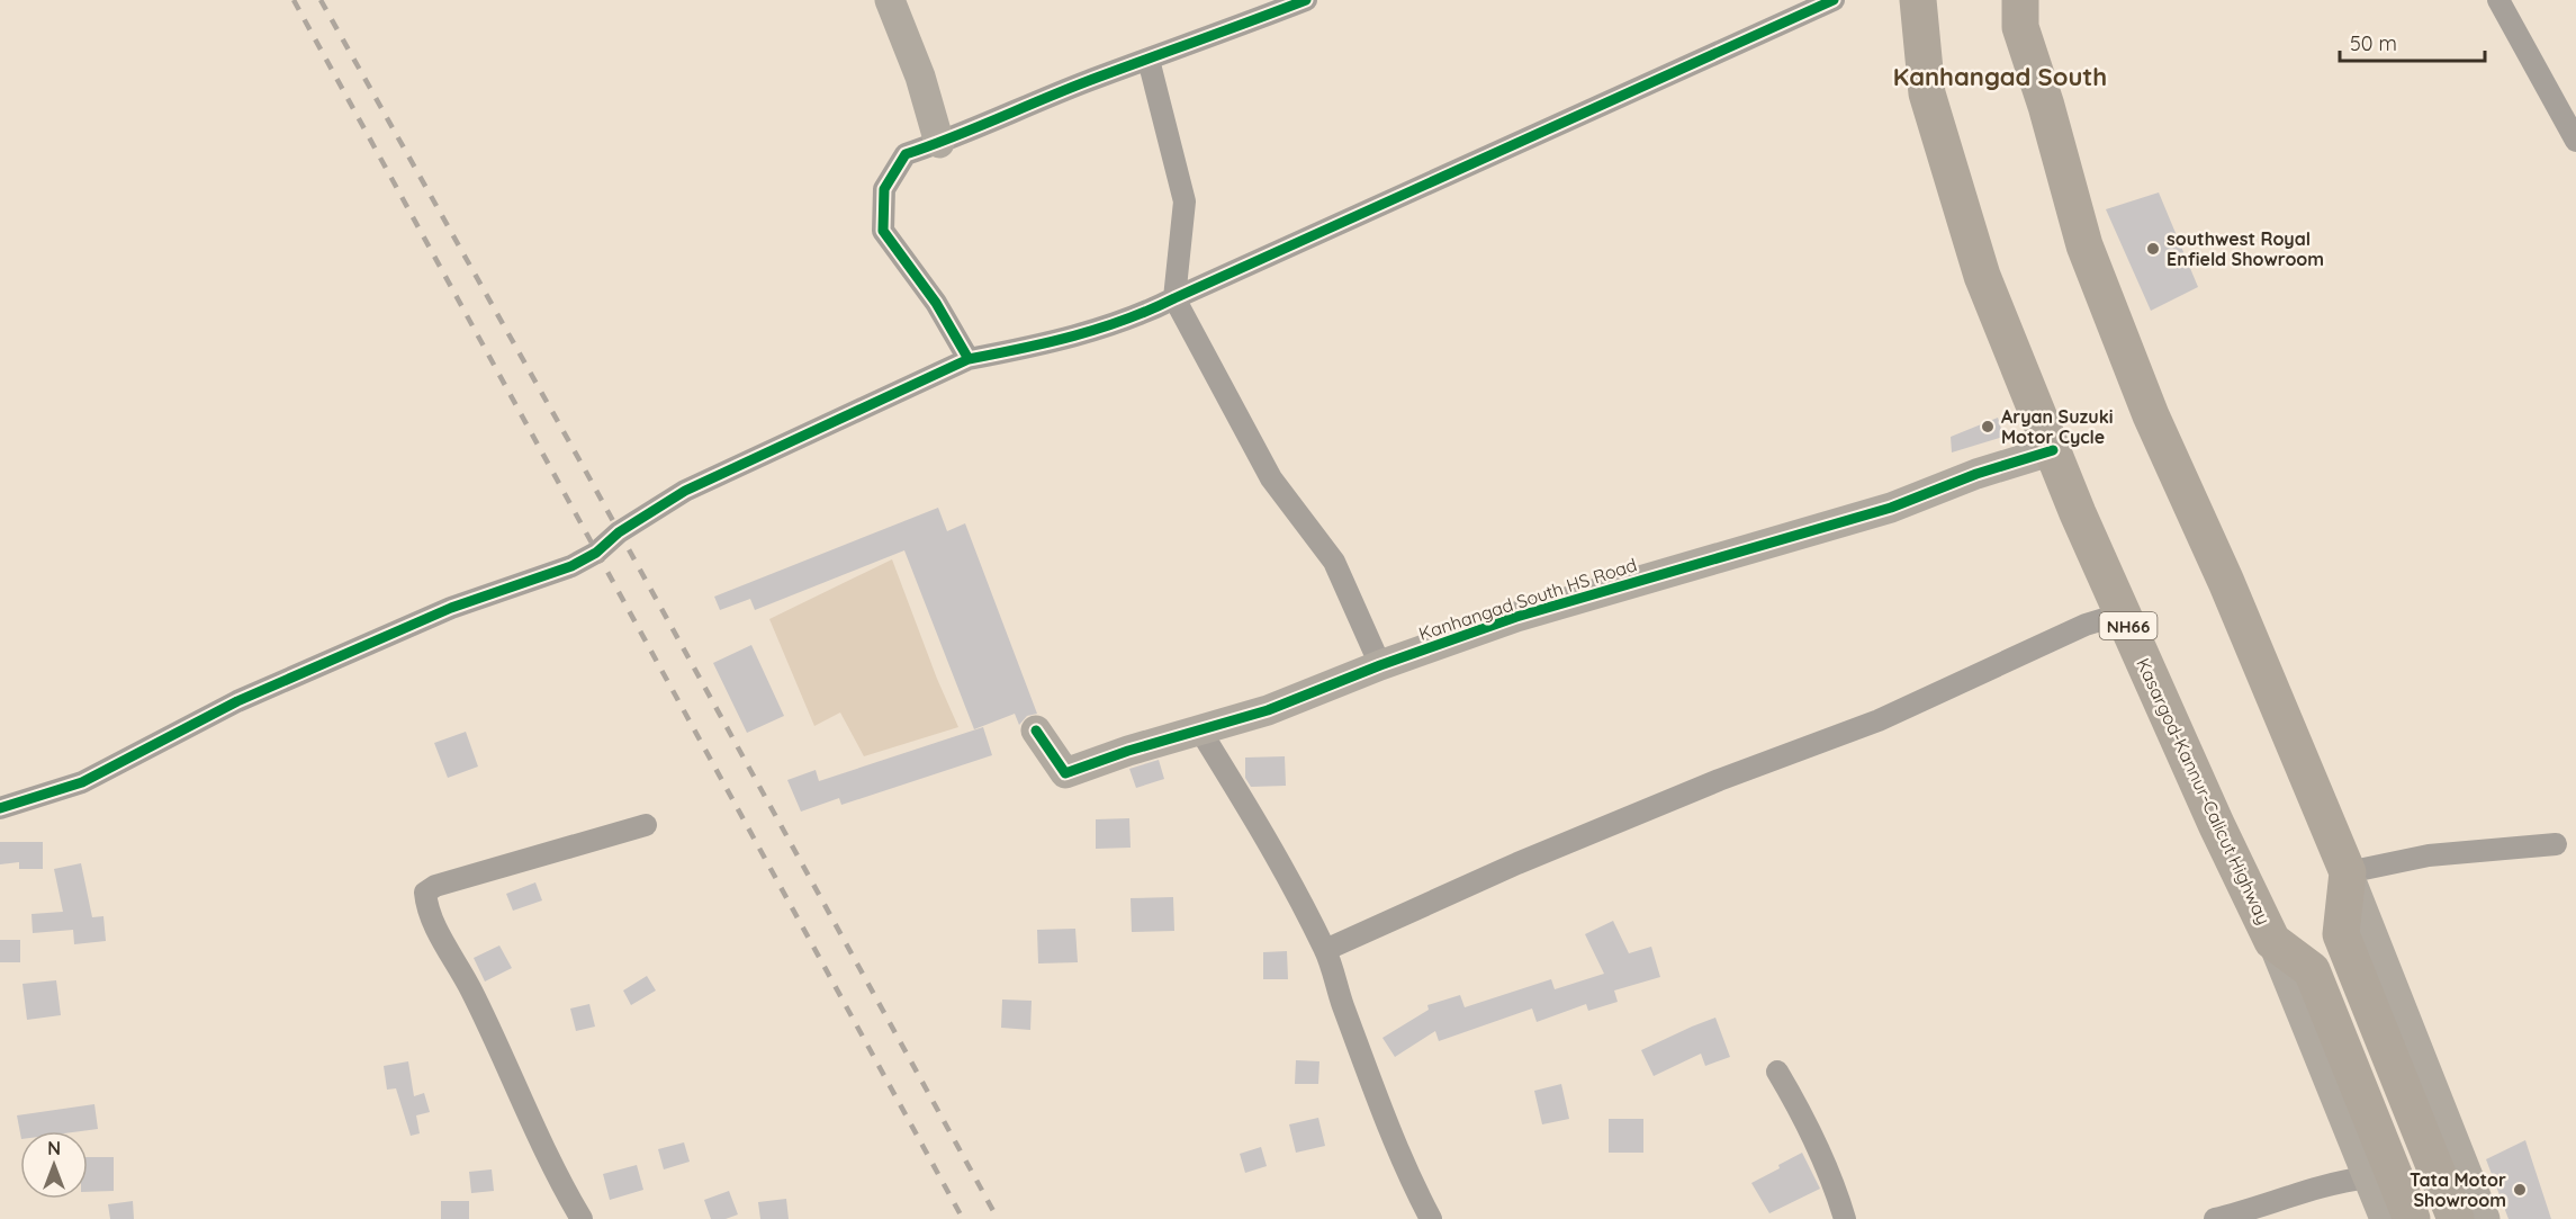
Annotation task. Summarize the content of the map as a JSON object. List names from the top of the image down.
{
  "streets": {
    "highway": ["NH66", "Kasargod-Kannur-Calicut Highway"],
    "street": ["Kanhangad South HS Road"]
  },
  "crossings": [
    ["Kanhangad South HS Road", "Kasargod-Kannur-Calicut Highway"]
  ],
  "districts": ["Kanhangad South"],
  "places": ["southwest Royal Enfield Showroom", "Aryan Suzuki Motor Cycle", "Tata Motor Showroom"],
  "scale_bar": "50 m",
  "north": "top"
}
